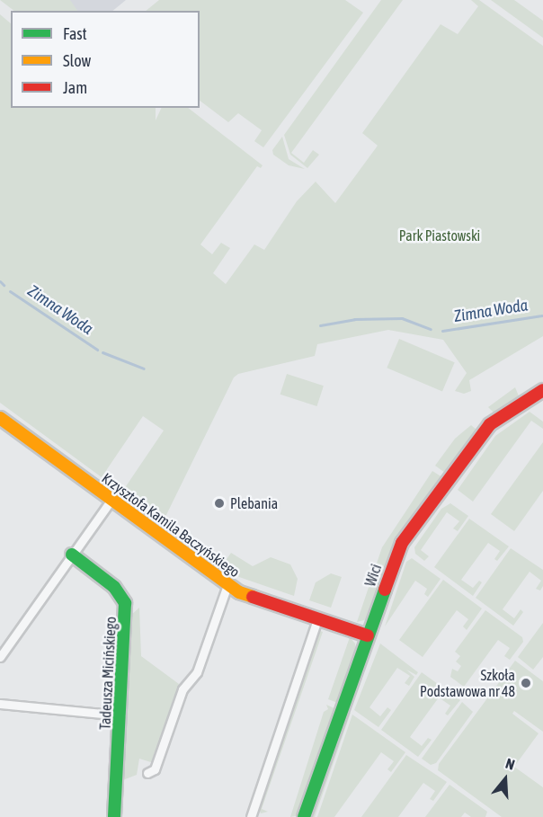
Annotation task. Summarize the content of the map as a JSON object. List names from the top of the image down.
{
  "streets": {
    "street": ["Krzysztofa Kamila Baczyńskiego", "Wici", "Tadeusza Micińskiego"]
  },
  "crossings": [
    ["Krzysztofa Kamila Baczyńskiego", "Wici"]
  ],
  "water": ["Zimna Woda"],
  "parks": ["Park Piastowski"],
  "places": ["Plebania", "Szkoła Podstawowa nr 48"],
  "legend": ["Fast", "Slow", "Jam"],
  "north": "top"
}
